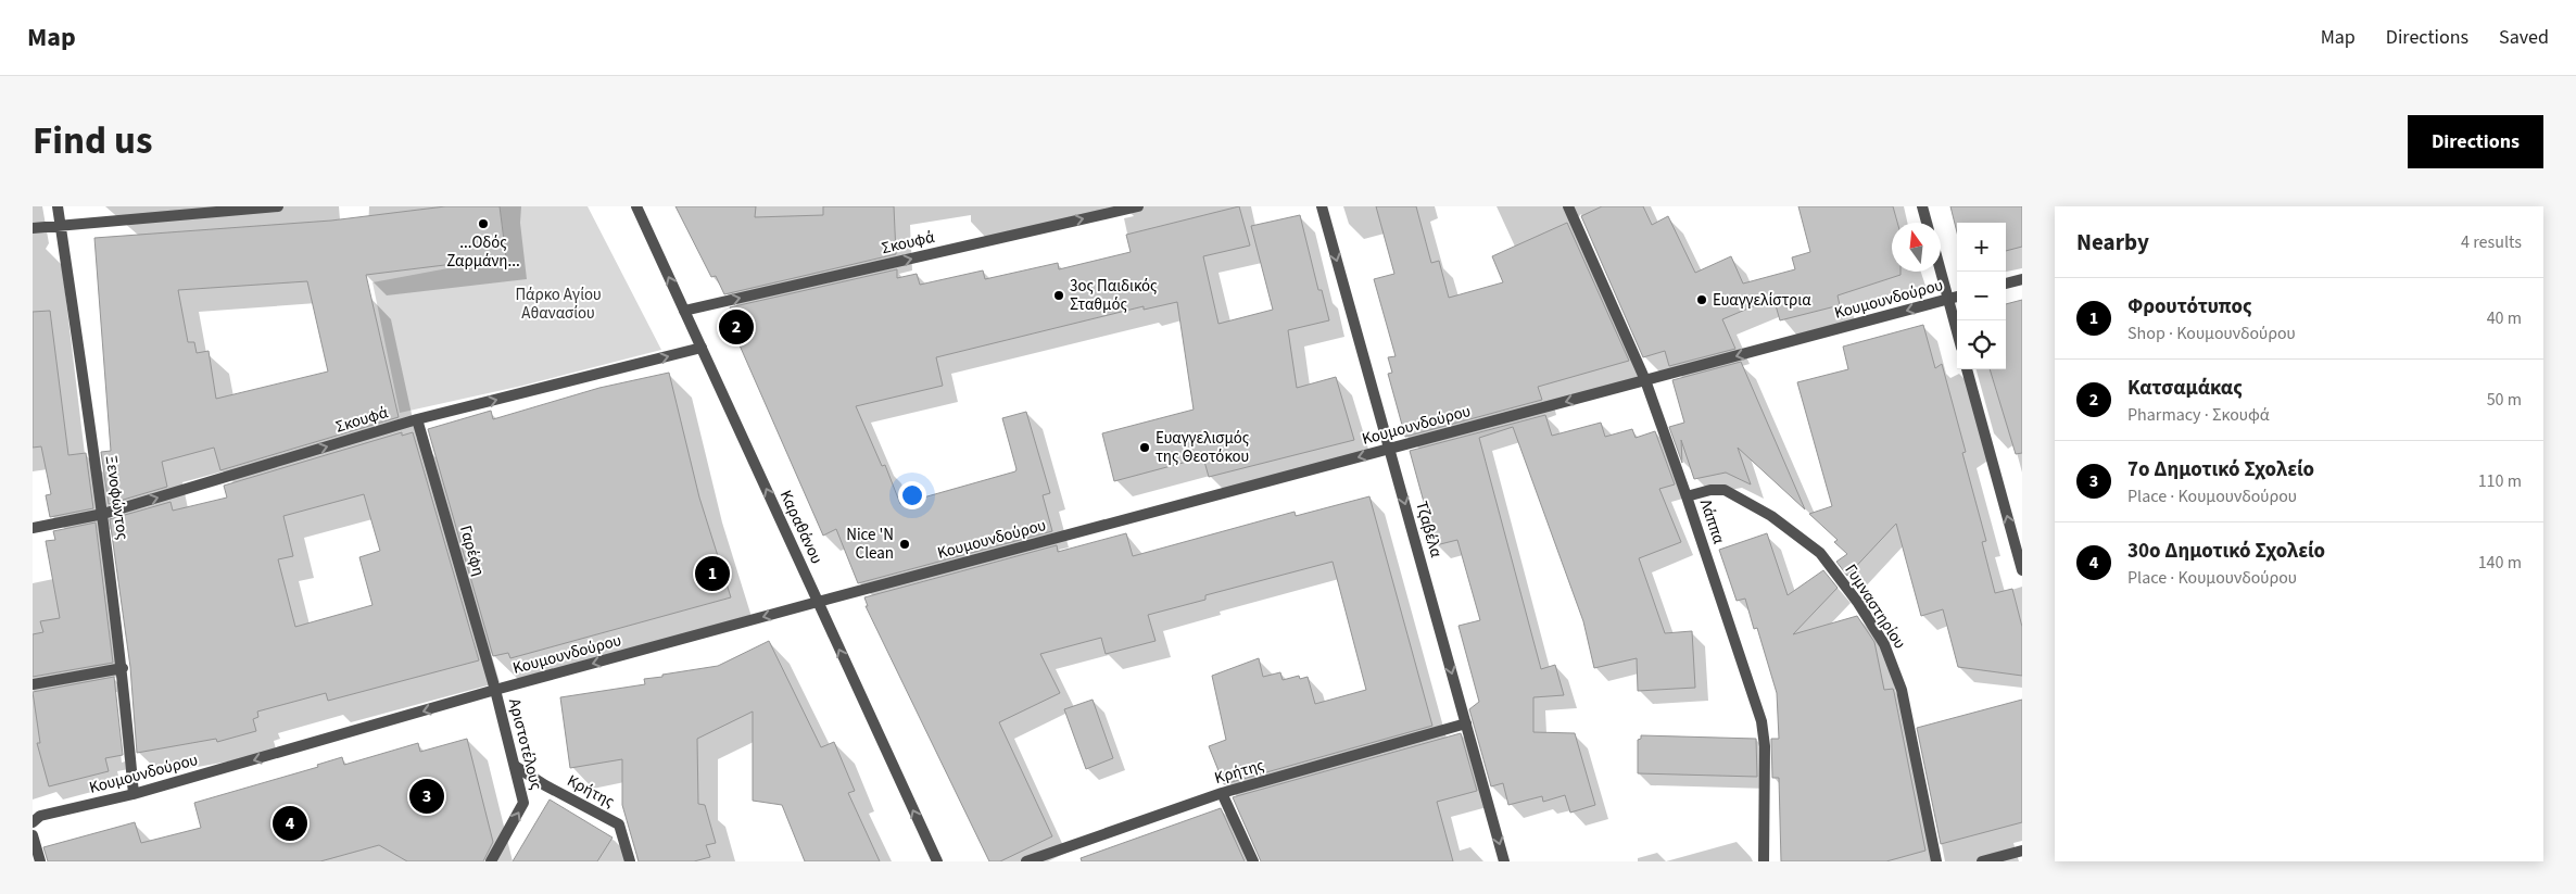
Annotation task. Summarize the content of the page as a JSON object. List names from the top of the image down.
{
  "streets": {
    "street": [
      "Σκουφά",
      "Κουμουνδούρου",
      "Ξενοφώντος",
      "Λάππα",
      "Καραθάνου",
      "Τζαβέλα",
      "Γαρέφη",
      "Γυμναστηρίου",
      "Αριστοτέλους",
      "Κρήτης"
    ]
  },
  "crossings": [
    ["Σκουφά", "Ξενοφώντος"],
    ["Σκουφά", "Καραθάνου"],
    ["Σκουφά", "Γαρέφη"],
    ["Κουμουνδούρου", "Ξενοφώντος"],
    ["Κουμουνδούρου", "Λάππα"],
    ["Κουμουνδούρου", "Καραθάνου"],
    ["Κουμουνδούρου", "Τζαβέλα"],
    ["Κουμουνδούρου", "Γαρέφη"],
    ["Κουμουνδούρου", "Αριστοτέλους"],
    ["Λάππα", "Γυμναστηρίου"],
    ["Τζαβέλα", "Κρήτης"],
    ["Γαρέφη", "Αριστοτέλους"],
    ["Αριστοτέλους", "Κρήτης"]
  ],
  "one_way": [
    "Σκουφά",
    "Κουμουνδούρου",
    "Καραθάνου",
    "Τζαβέλα",
    "Αριστοτέλους"
  ],
  "parks": ["Πάρκο Αγίου Αθανασίου"],
  "places": [
    "...Οδός Ζαρμάνη...",
    "3ος Παιδικός Σταθμός",
    "Ευαγγελίστρια",
    "Ευαγγελισμός της Θεοτόκου",
    "Nice 'N Clean"
  ],
  "north": "top",
  "page": {
    "header": "Map",
    "nav": ["Map", "Directions", "Saved"],
    "title": "Find us",
    "buttons": "Directions",
    "heading": ["Nearby", "4 results"],
    "map_buttons": ["+", "−"],
    "list": [
      {
        "mark": "1",
        "name": "Φρουτότυπος",
        "note": "Shop · Κουμουνδούρου",
        "value": "40 m"
      },
      {
        "mark": "2",
        "name": "Κατσαμάκας",
        "note": "Pharmacy · Σκουφά",
        "value": "50 m"
      },
      {
        "mark": "3",
        "name": "7ο Δημοτικό Σχολείο",
        "note": "Place · Κουμουνδούρου",
        "value": "110 m"
      },
      {
        "mark": "4",
        "name": "30ο Δημοτικό Σχολείο",
        "note": "Place · Κουμουνδούρου",
        "value": "140 m"
      }
    ],
    "pins": [
      "2",
      "1",
      "3",
      "4"
    ]
  }
}
